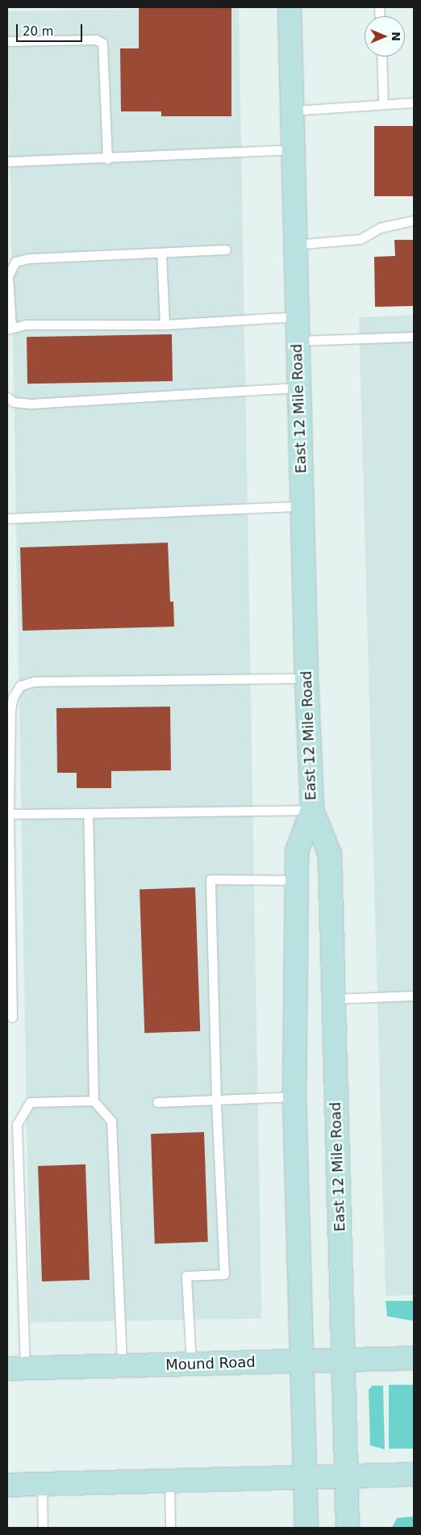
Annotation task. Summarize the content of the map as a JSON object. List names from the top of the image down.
{
  "streets": {
    "main road": ["East 12 Mile Road", "Mound Road"]
  },
  "crossings": [
    ["East 12 Mile Road", "Mound Road"]
  ],
  "scale_bar": "20 m",
  "north": "right"
}
